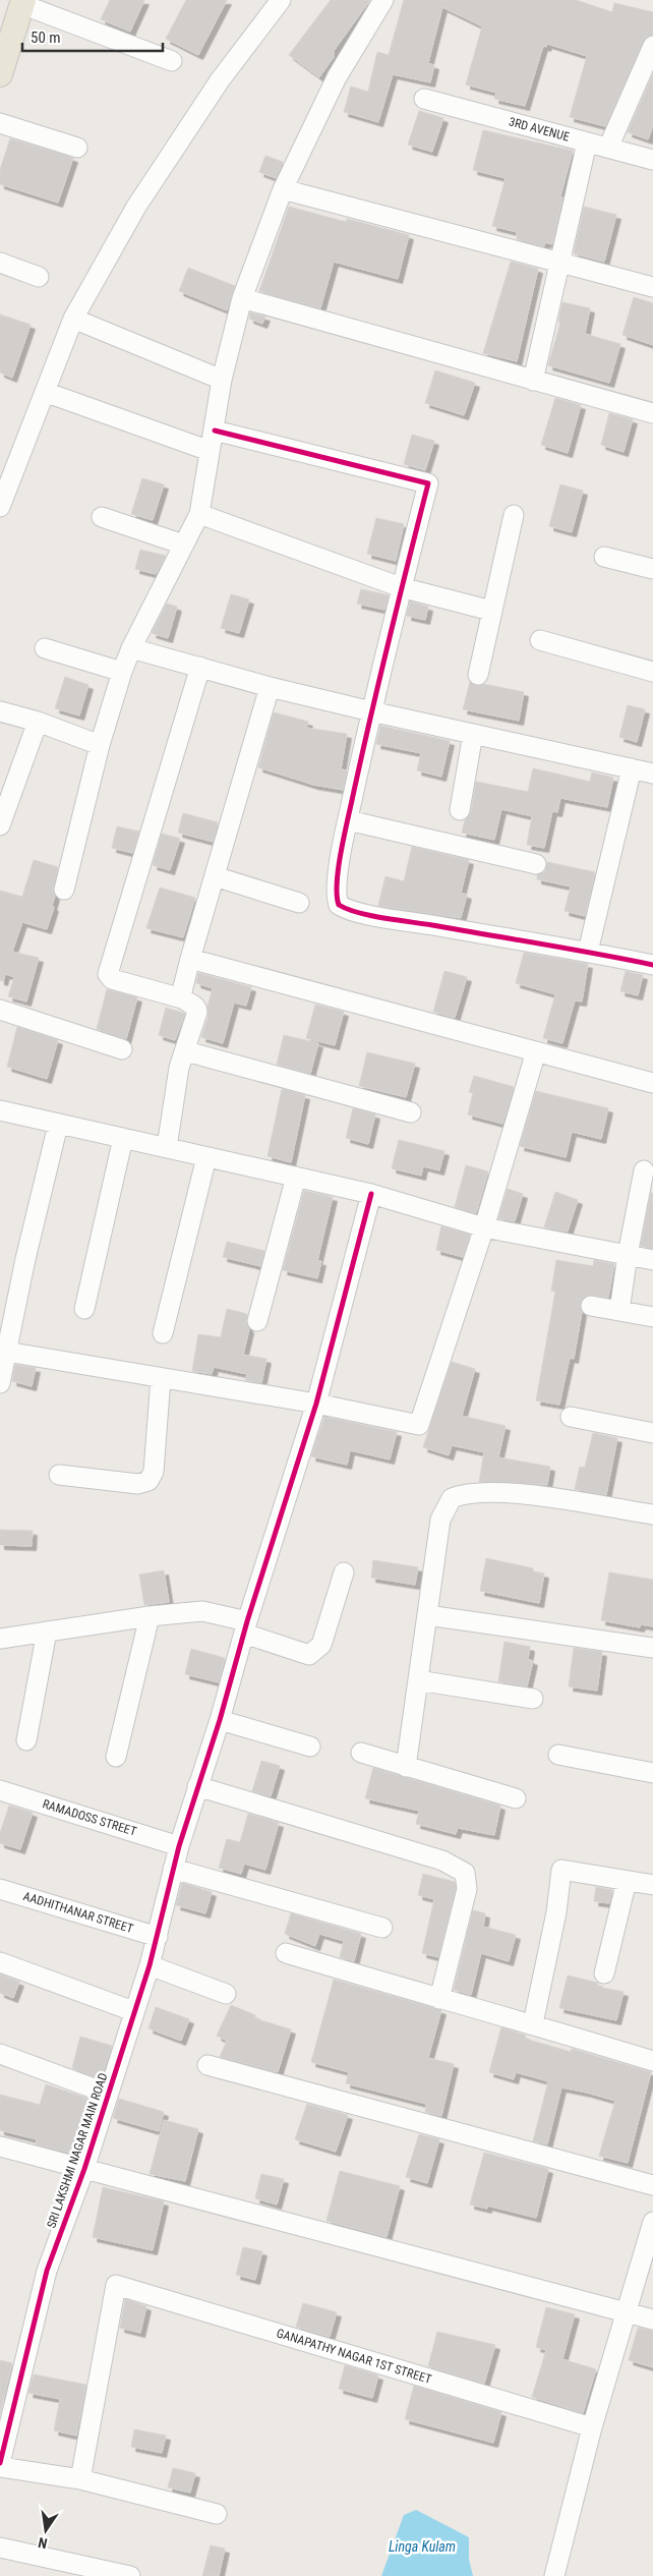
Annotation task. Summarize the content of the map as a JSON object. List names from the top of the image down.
{
  "streets": {
    "street": [
      "3RD AVENUE",
      "RAMADOSS STREET",
      "AADHITHANAR STREET",
      "SRI LAKSHMI NAGAR MAIN ROAD",
      "GANAPATHY NAGAR 1ST STREET"
    ]
  },
  "crossings": [
    ["RAMADOSS STREET", "SRI LAKSHMI NAGAR MAIN ROAD"],
    ["AADHITHANAR STREET", "SRI LAKSHMI NAGAR MAIN ROAD"]
  ],
  "water": ["Linga Kulam"],
  "scale_bar": "50 m",
  "north": "bottom"
}
